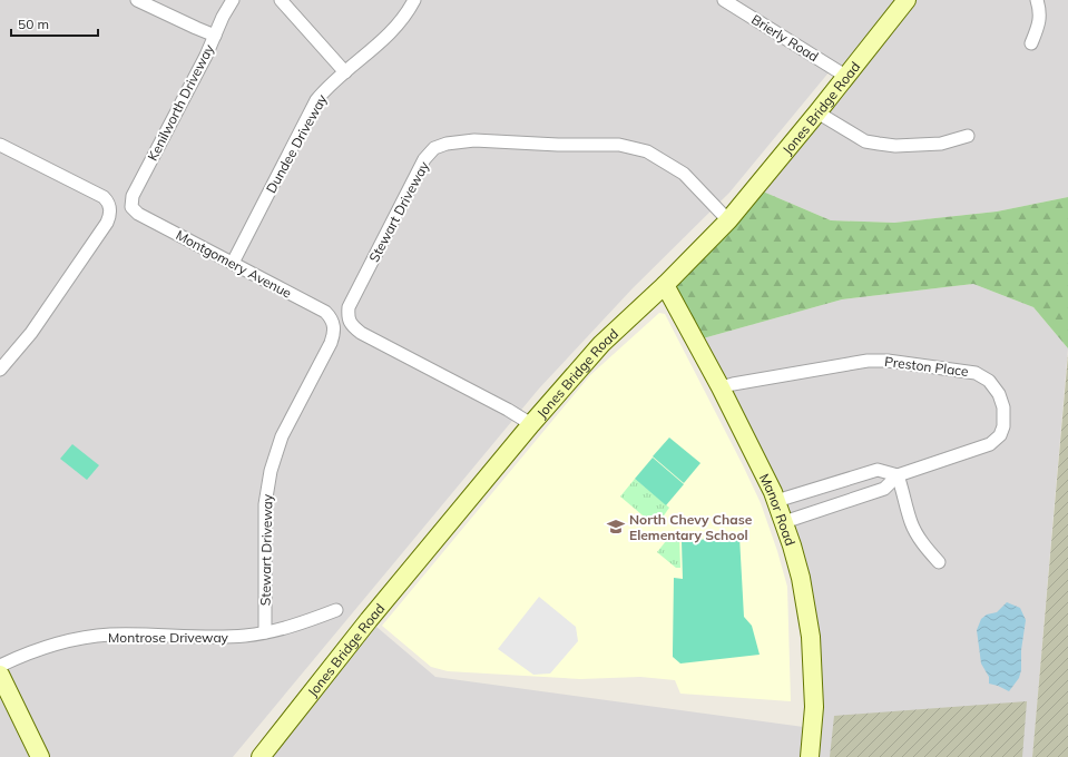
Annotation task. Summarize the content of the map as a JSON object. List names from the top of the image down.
{
  "streets": {
    "main road": ["Jones Bridge Road", "Manor Road"],
    "street": [
      "Brierly Road",
      "Kenilworth Driveway",
      "Dundee Driveway",
      "Stewart Driveway",
      "Montgomery Avenue",
      "Preston Place",
      "Montrose Driveway"
    ]
  },
  "crossings": [
    ["Brierly Road", "Jones Bridge Road"],
    ["Kenilworth Driveway", "Montgomery Avenue"],
    ["Jones Bridge Road", "Stewart Driveway"],
    ["Jones Bridge Road", "Manor Road"],
    ["Dundee Driveway", "Montgomery Avenue"],
    ["Stewart Driveway", "Montgomery Avenue"],
    ["Stewart Driveway", "Montrose Driveway"],
    ["Preston Place", "Manor Road"]
  ],
  "places": {
    "school or university": ["North Chevy Chase Elementary School"]
  },
  "scale_bar": "50 m"
}
